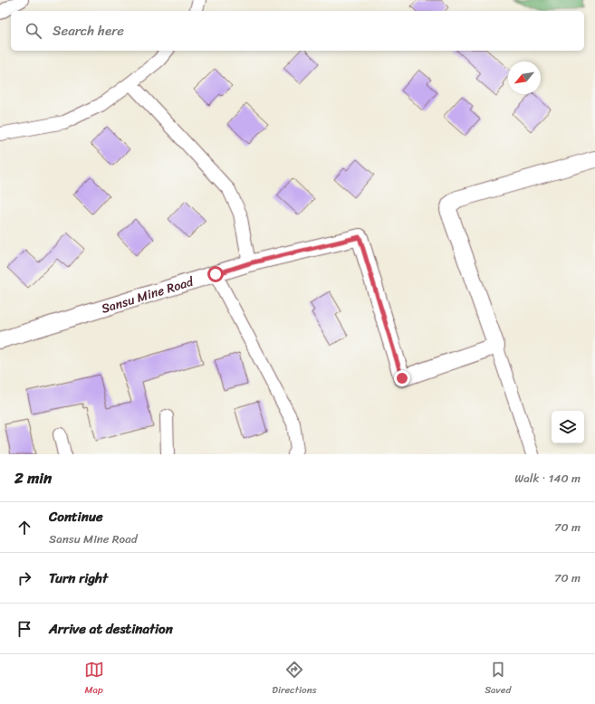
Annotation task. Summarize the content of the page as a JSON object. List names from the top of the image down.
{
  "streets": {
    "street": ["Sansu Mine Road"]
  },
  "north": "bottom left",
  "page": {
    "search": "Search here",
    "heading": ["2 min", "Walk · 140 m"],
    "list": [
      ["Continue", "Sansu Mine Road", "70 m"],
      ["Turn right", "70 m"],
      "Arrive at destination"
    ],
    "nav": ["Map", "Directions", "Saved"]
  }
}
